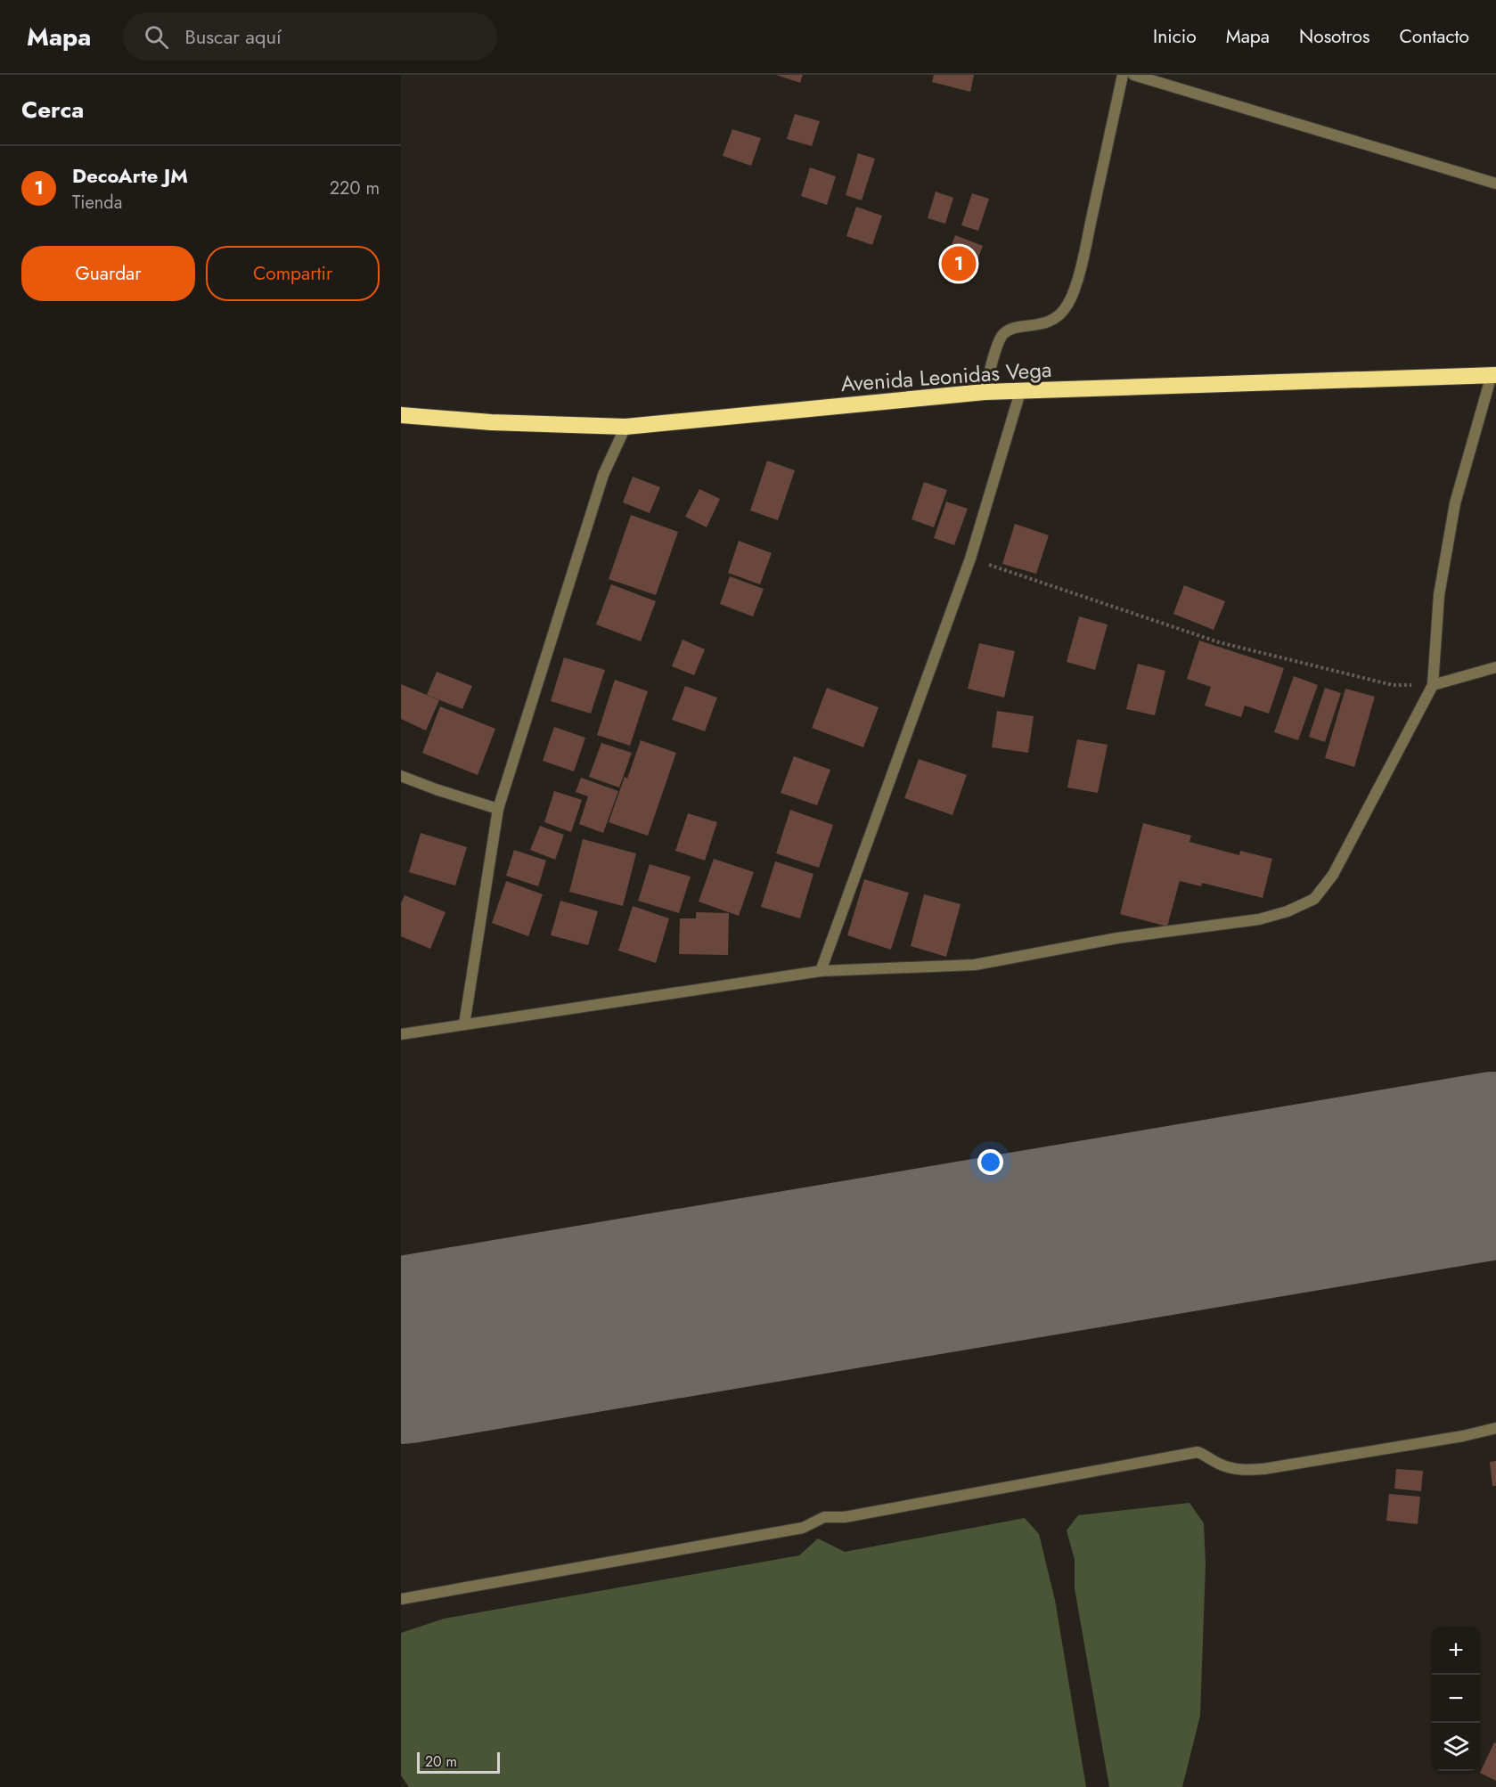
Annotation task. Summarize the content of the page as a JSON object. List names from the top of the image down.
{
  "streets": {
    "highway": ["Avenida Leonidas Vega"]
  },
  "scale_bar": "20 m",
  "page": {
    "header": "Mapa",
    "search": "Buscar aquí",
    "nav": [
      "Inicio",
      "Mapa",
      "Nosotros",
      "Contacto"
    ],
    "heading": "Cerca",
    "list": [
      {
        "mark": "1",
        "name": "DecoArte JM",
        "note": "Tienda",
        "value": "220 m"
      }
    ],
    "buttons": ["Guardar", "Compartir"],
    "pins": "1",
    "map_buttons": ["+", "−"],
    "scale": "20 m"
  }
}
